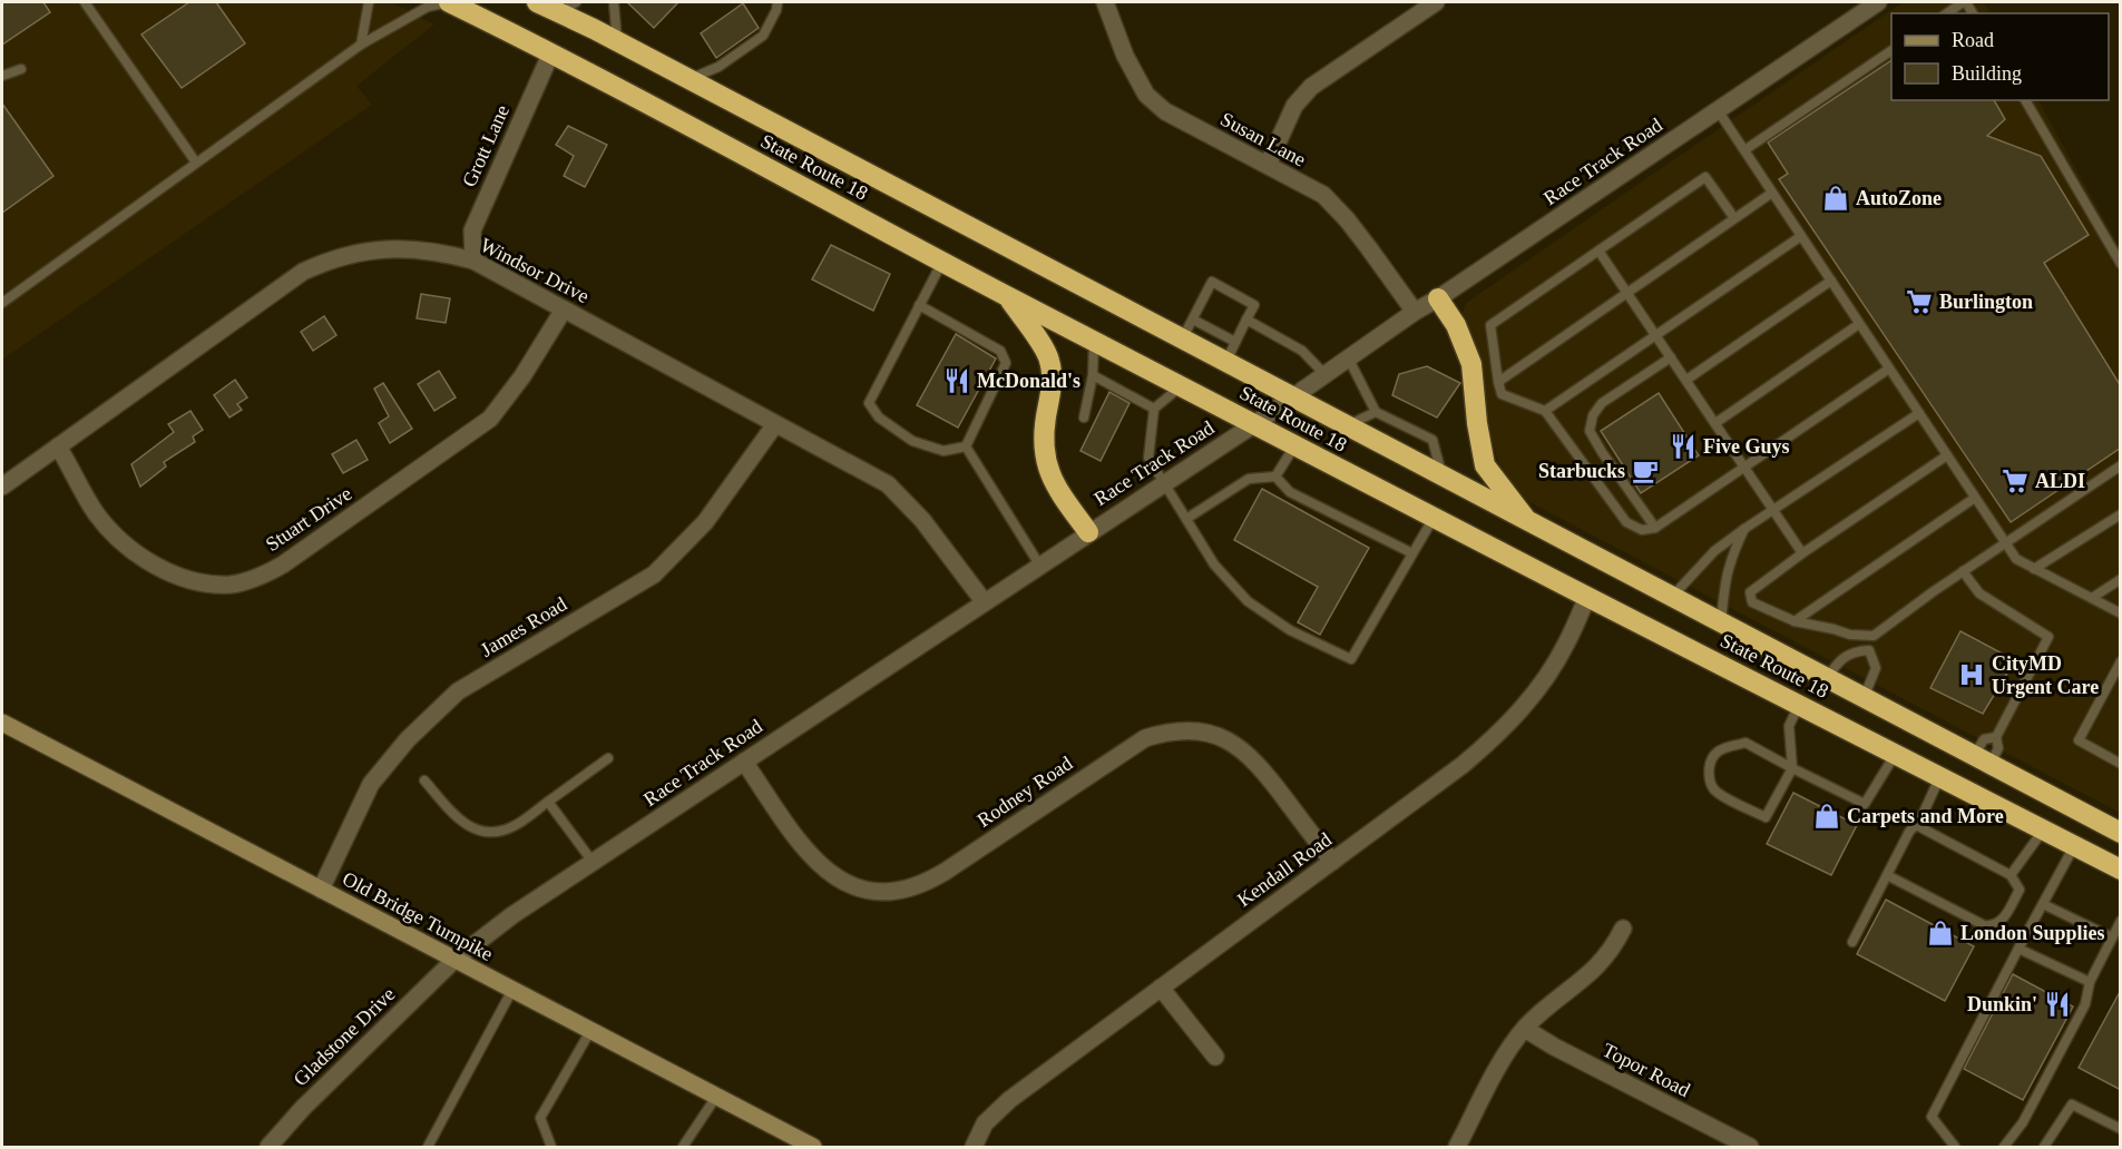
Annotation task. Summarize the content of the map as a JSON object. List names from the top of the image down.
{
  "streets": {
    "highway": ["State Route 18"],
    "street": [
      "Susan Lane",
      "Grott Lane",
      "Race Track Road",
      "Windsor Drive",
      "Stuart Drive",
      "James Road",
      "Rodney Road",
      "Kendall Road",
      "Old Bridge Turnpike",
      "Gladstone Drive",
      "Topor Road"
    ]
  },
  "crossings": [
    ["Susan Lane", "Race Track Road"],
    ["Grott Lane", "State Route 18"],
    ["Grott Lane", "Windsor Drive"],
    ["Race Track Road", "State Route 18"],
    ["Race Track Road", "Windsor Drive"],
    ["Race Track Road", "Rodney Road"],
    ["Race Track Road", "Old Bridge Turnpike"],
    ["Race Track Road", "Gladstone Drive"],
    ["State Route 18", "Kendall Road"],
    ["Windsor Drive", "Stuart Drive"],
    ["Windsor Drive", "James Road"],
    ["James Road", "Old Bridge Turnpike"],
    ["Rodney Road", "Kendall Road"],
    ["Old Bridge Turnpike", "Gladstone Drive"]
  ],
  "places": {
    "shop": ["AutoZone", "Carpets and More", "London Supplies"],
    "supermarket": ["Burlington", "ALDI"],
    "restaurant": ["McDonald's", "Five Guys", "Dunkin'"],
    "cafe": ["Starbucks"],
    "hospital": ["CityMD Urgent Care"]
  },
  "legend": ["Road", "Building"]
}
